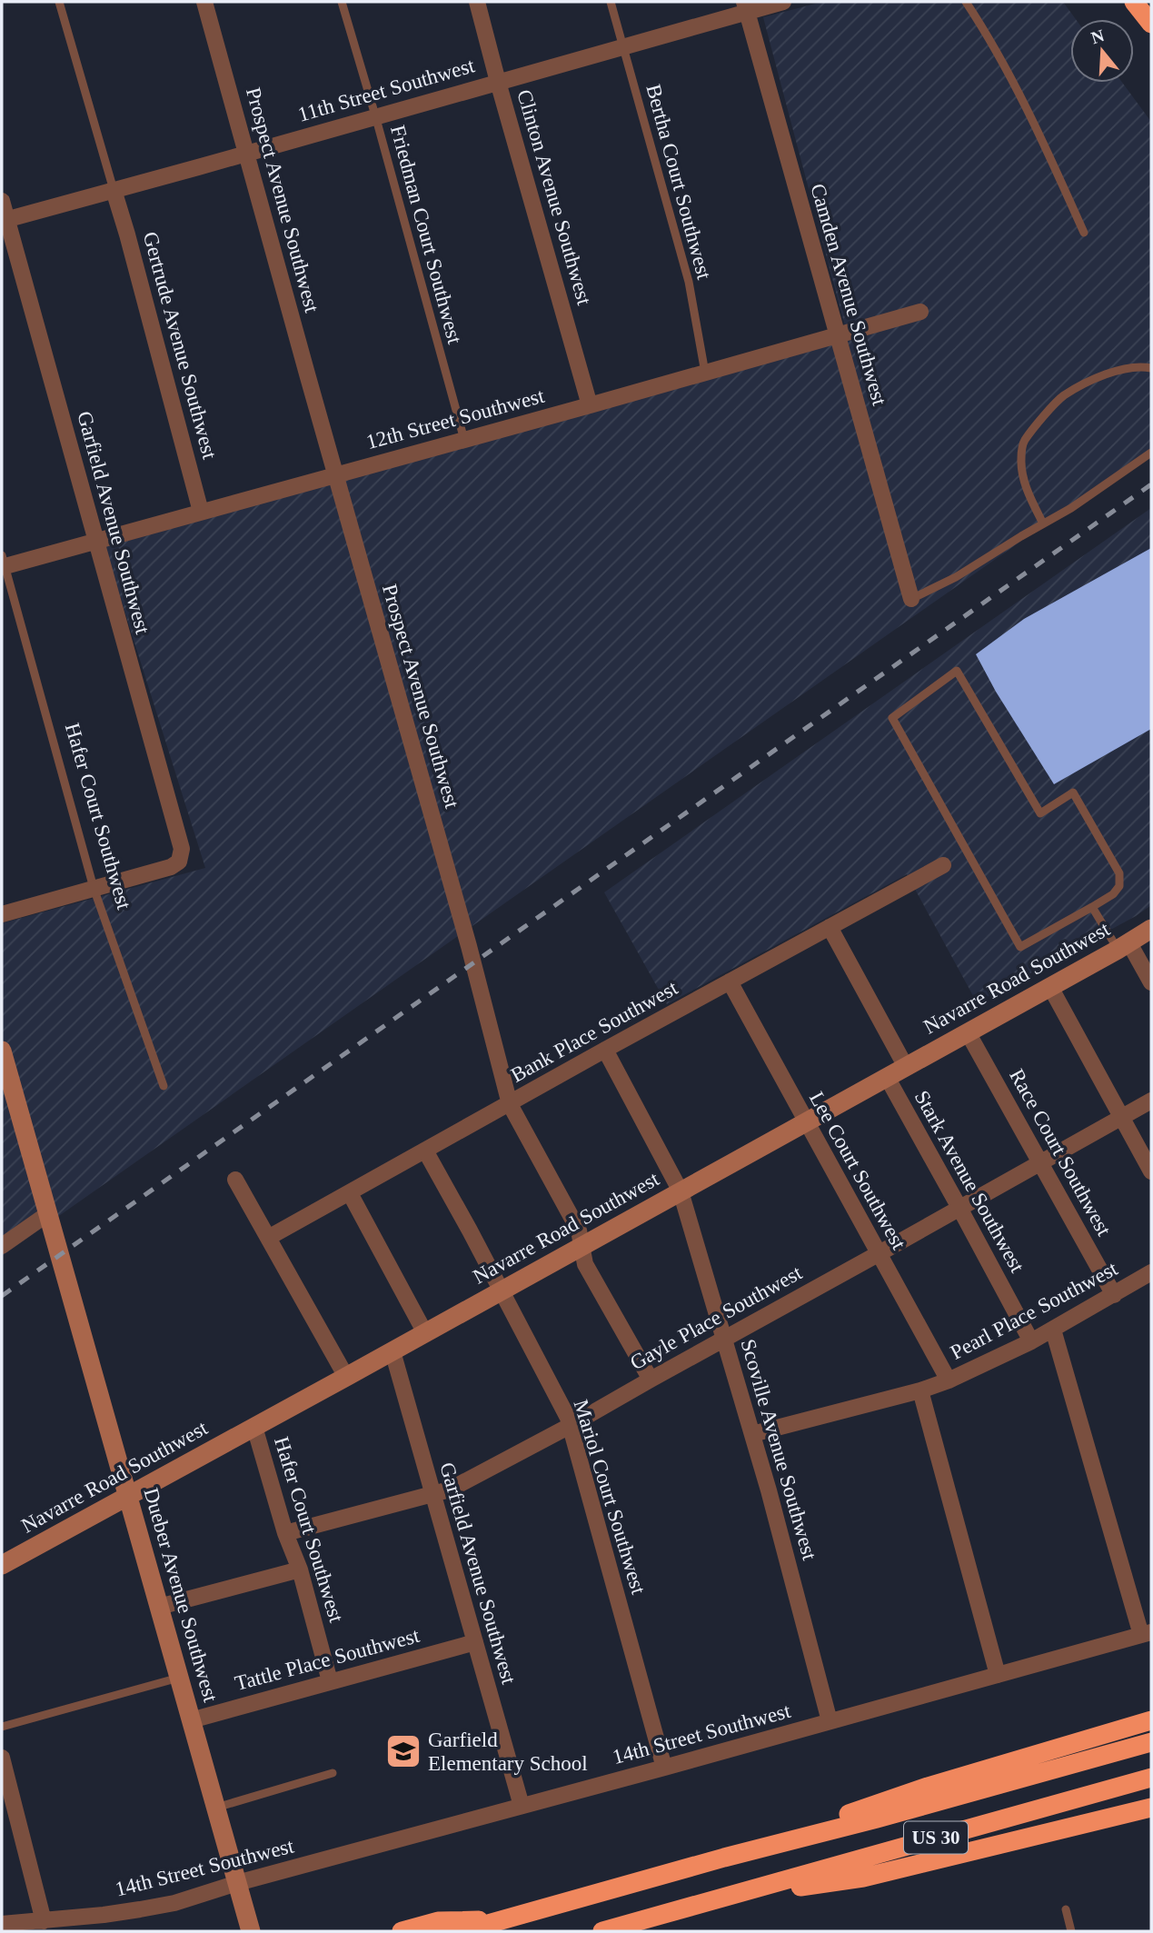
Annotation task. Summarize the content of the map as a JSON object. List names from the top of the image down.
{
  "streets": {
    "highway": ["US 30"],
    "street": [
      "11th Street Southwest",
      "Clinton Avenue Southwest",
      "Prospect Avenue Southwest",
      "Camden Avenue Southwest",
      "Gertrude Avenue Southwest",
      "12th Street Southwest",
      "Garfield Avenue Southwest",
      "Hafer Court Southwest",
      "Navarre Road Southwest",
      "Bank Place Southwest",
      "Race Court Southwest",
      "Lee Court Southwest",
      "Stark Avenue Southwest",
      "Pearl Place Southwest",
      "Gayle Place Southwest",
      "Scoville Avenue Southwest",
      "Mariol Court Southwest",
      "Dueber Avenue Southwest",
      "Tattle Place Southwest",
      "14th Street Southwest"
    ],
    "lane": ["Bertha Court Southwest", "Friedman Court Southwest"]
  },
  "crossings": [
    ["11th Street Southwest", "Bertha Court Southwest"],
    ["11th Street Southwest", "Clinton Avenue Southwest"],
    ["11th Street Southwest", "Prospect Avenue Southwest"],
    ["11th Street Southwest", "Friedman Court Southwest"],
    ["11th Street Southwest", "Camden Avenue Southwest"],
    ["11th Street Southwest", "Gertrude Avenue Southwest"],
    ["11th Street Southwest", "Garfield Avenue Southwest"],
    ["Bertha Court Southwest", "12th Street Southwest"],
    ["Clinton Avenue Southwest", "12th Street Southwest"],
    ["Prospect Avenue Southwest", "12th Street Southwest"],
    ["Prospect Avenue Southwest", "Navarre Road Southwest"],
    ["Prospect Avenue Southwest", "Bank Place Southwest"],
    ["Prospect Avenue Southwest", "Gayle Place Southwest"],
    ["Friedman Court Southwest", "12th Street Southwest"],
    ["Camden Avenue Southwest", "12th Street Southwest"],
    ["Gertrude Avenue Southwest", "12th Street Southwest"],
    ["12th Street Southwest", "Garfield Avenue Southwest"],
    ["12th Street Southwest", "Hafer Court Southwest"],
    ["Garfield Avenue Southwest", "Hafer Court Southwest"],
    ["Garfield Avenue Southwest", "Navarre Road Southwest"],
    ["Garfield Avenue Southwest", "Gayle Place Southwest"],
    ["Garfield Avenue Southwest", "Tattle Place Southwest"],
    ["Garfield Avenue Southwest", "14th Street Southwest"],
    ["Hafer Court Southwest", "Navarre Road Southwest"],
    ["Hafer Court Southwest", "Gayle Place Southwest"],
    ["Hafer Court Southwest", "Tattle Place Southwest"],
    ["Navarre Road Southwest", "Race Court Southwest"],
    ["Navarre Road Southwest", "Lee Court Southwest"],
    ["Navarre Road Southwest", "Stark Avenue Southwest"],
    ["Navarre Road Southwest", "Scoville Avenue Southwest"],
    ["Navarre Road Southwest", "Mariol Court Southwest"],
    ["Navarre Road Southwest", "Dueber Avenue Southwest"],
    ["Bank Place Southwest", "Lee Court Southwest"],
    ["Bank Place Southwest", "Scoville Avenue Southwest"],
    ["Bank Place Southwest", "Mariol Court Southwest"],
    ["Race Court Southwest", "Pearl Place Southwest"],
    ["Race Court Southwest", "Gayle Place Southwest"],
    ["Lee Court Southwest", "Pearl Place Southwest"],
    ["Lee Court Southwest", "Gayle Place Southwest"],
    ["Stark Avenue Southwest", "Pearl Place Southwest"],
    ["Stark Avenue Southwest", "Gayle Place Southwest"],
    ["Pearl Place Southwest", "Scoville Avenue Southwest"],
    ["Gayle Place Southwest", "Scoville Avenue Southwest"],
    ["Gayle Place Southwest", "Mariol Court Southwest"],
    ["Scoville Avenue Southwest", "14th Street Southwest"],
    ["Mariol Court Southwest", "14th Street Southwest"],
    ["Dueber Avenue Southwest", "Tattle Place Southwest"],
    ["Dueber Avenue Southwest", "14th Street Southwest"]
  ],
  "places": {
    "school or university": ["Garfield Elementary School"]
  },
  "north": "top"
}
